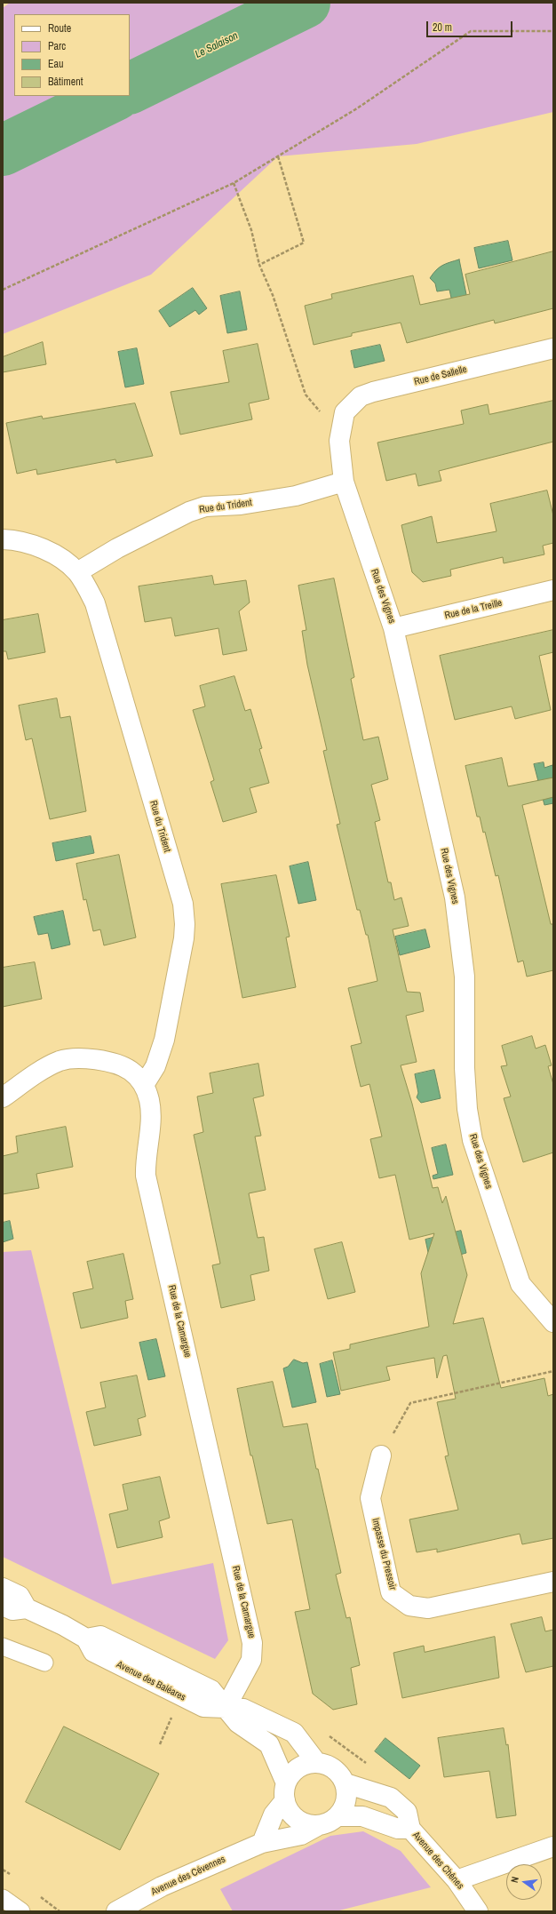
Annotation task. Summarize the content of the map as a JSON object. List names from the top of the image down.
{
  "streets": {
    "street": [
      "Rue de Sallelle",
      "Rue du Trident",
      "Rue des Vignes",
      "Rue de la Treille",
      "Rue de la Camargue",
      "Impasse du Pressoir",
      "Avenue des Baléares",
      "Avenue des Chênes",
      "Avenue des Cévennes"
    ]
  },
  "crossings": [
    ["Rue de Sallelle", "Rue des Vignes"],
    ["Rue du Trident", "Rue des Vignes"],
    ["Rue du Trident", "Rue de la Camargue"],
    ["Rue des Vignes", "Rue de la Treille"],
    ["Rue de la Camargue", "Avenue des Baléares"],
    ["Avenue des Baléares", "Avenue des Chênes"],
    ["Avenue des Baléares", "Avenue des Cévennes"],
    ["Avenue des Chênes", "Avenue des Cévennes"]
  ],
  "water": ["Le Salaison"],
  "legend": [
    "Route",
    "Parc",
    "Eau",
    "Bâtiment"
  ],
  "scale_bar": "20 m",
  "north": "left"
}
